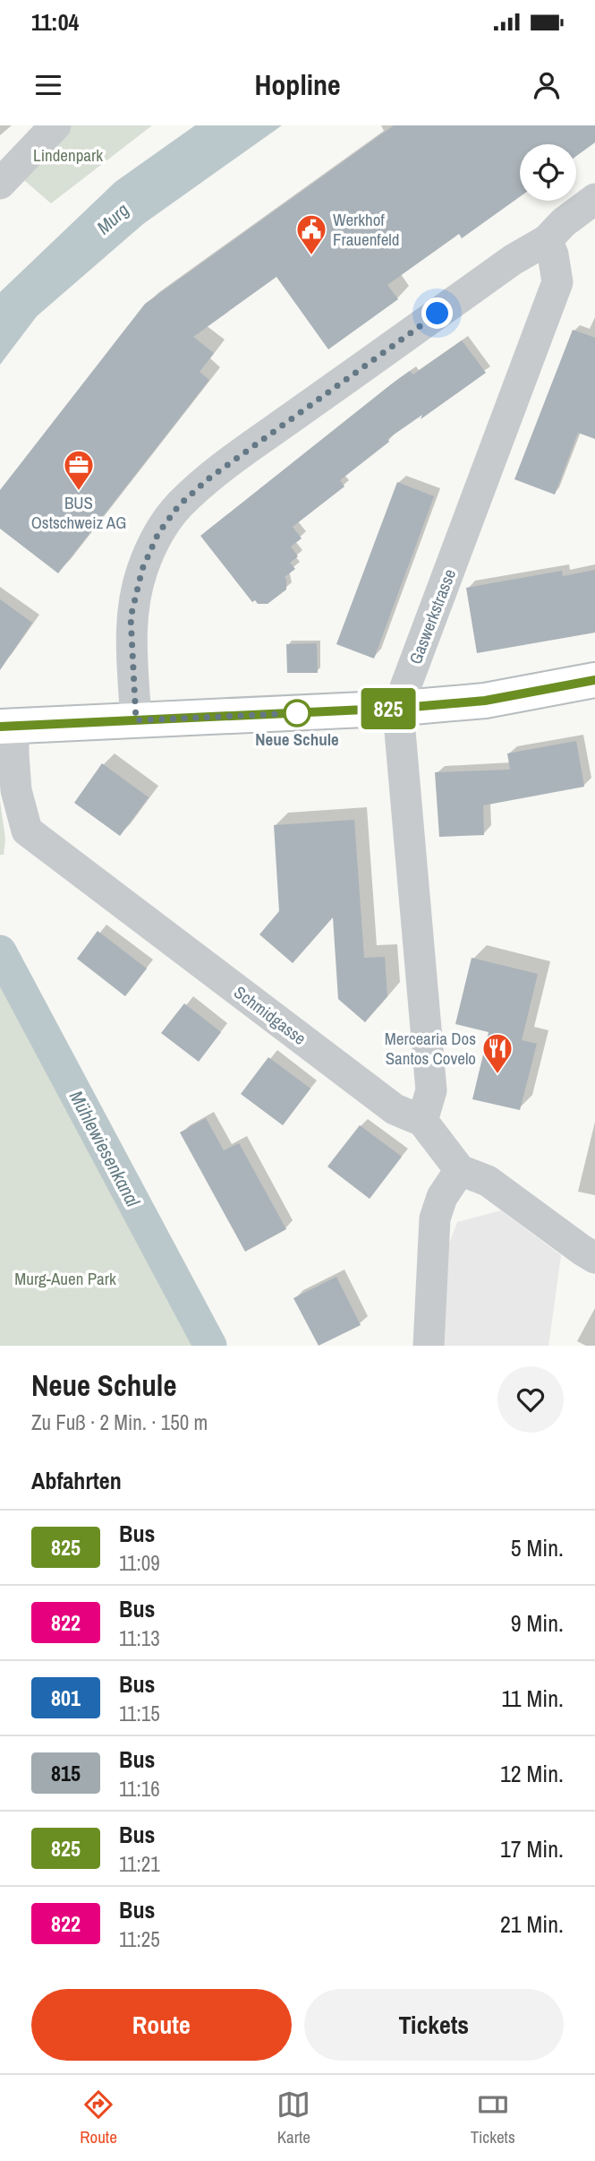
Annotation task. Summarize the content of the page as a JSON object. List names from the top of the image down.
{
  "streets": {
    "street": ["Gaswerkstrasse", "Schmidgasse"]
  },
  "crossings": [
    ["Gaswerkstrasse", "Schmidgasse"]
  ],
  "water": ["Murg", "Mühlewiesenkanal"],
  "parks": ["Lindenpark", "Murg-Auen Park"],
  "places": {
    "public building": ["Werkhof Frauenfeld"],
    "office": ["BUS Ostschweiz AG"],
    "other": ["Neue Schule"],
    "restaurant": ["Mercearia Dos Santos Covelo"]
  },
  "lines": ["bus line 825"],
  "page": {
    "status": "11:04",
    "header": "Hopline",
    "on_map": "825",
    "heading": [
      ["Neue Schule", "Zu Fuß · 2 Min. · 150 m"],
      "Abfahrten"
    ],
    "list": [
      {
        "mark": "825",
        "name": "Bus",
        "note": "11:09",
        "value": "5 Min."
      },
      {
        "mark": "822",
        "name": "Bus",
        "note": "11:13",
        "value": "9 Min."
      },
      {
        "mark": "801",
        "name": "Bus",
        "note": "11:15",
        "value": "11 Min."
      },
      {
        "mark": "815",
        "name": "Bus",
        "note": "11:16",
        "value": "12 Min."
      },
      {
        "mark": "825",
        "name": "Bus",
        "note": "11:21",
        "value": "17 Min."
      },
      {
        "mark": "822",
        "name": "Bus",
        "note": "11:25",
        "value": "21 Min."
      }
    ],
    "buttons": ["Route", "Tickets"],
    "tabs": ["Route", "Karte", "Tickets"]
  }
}
